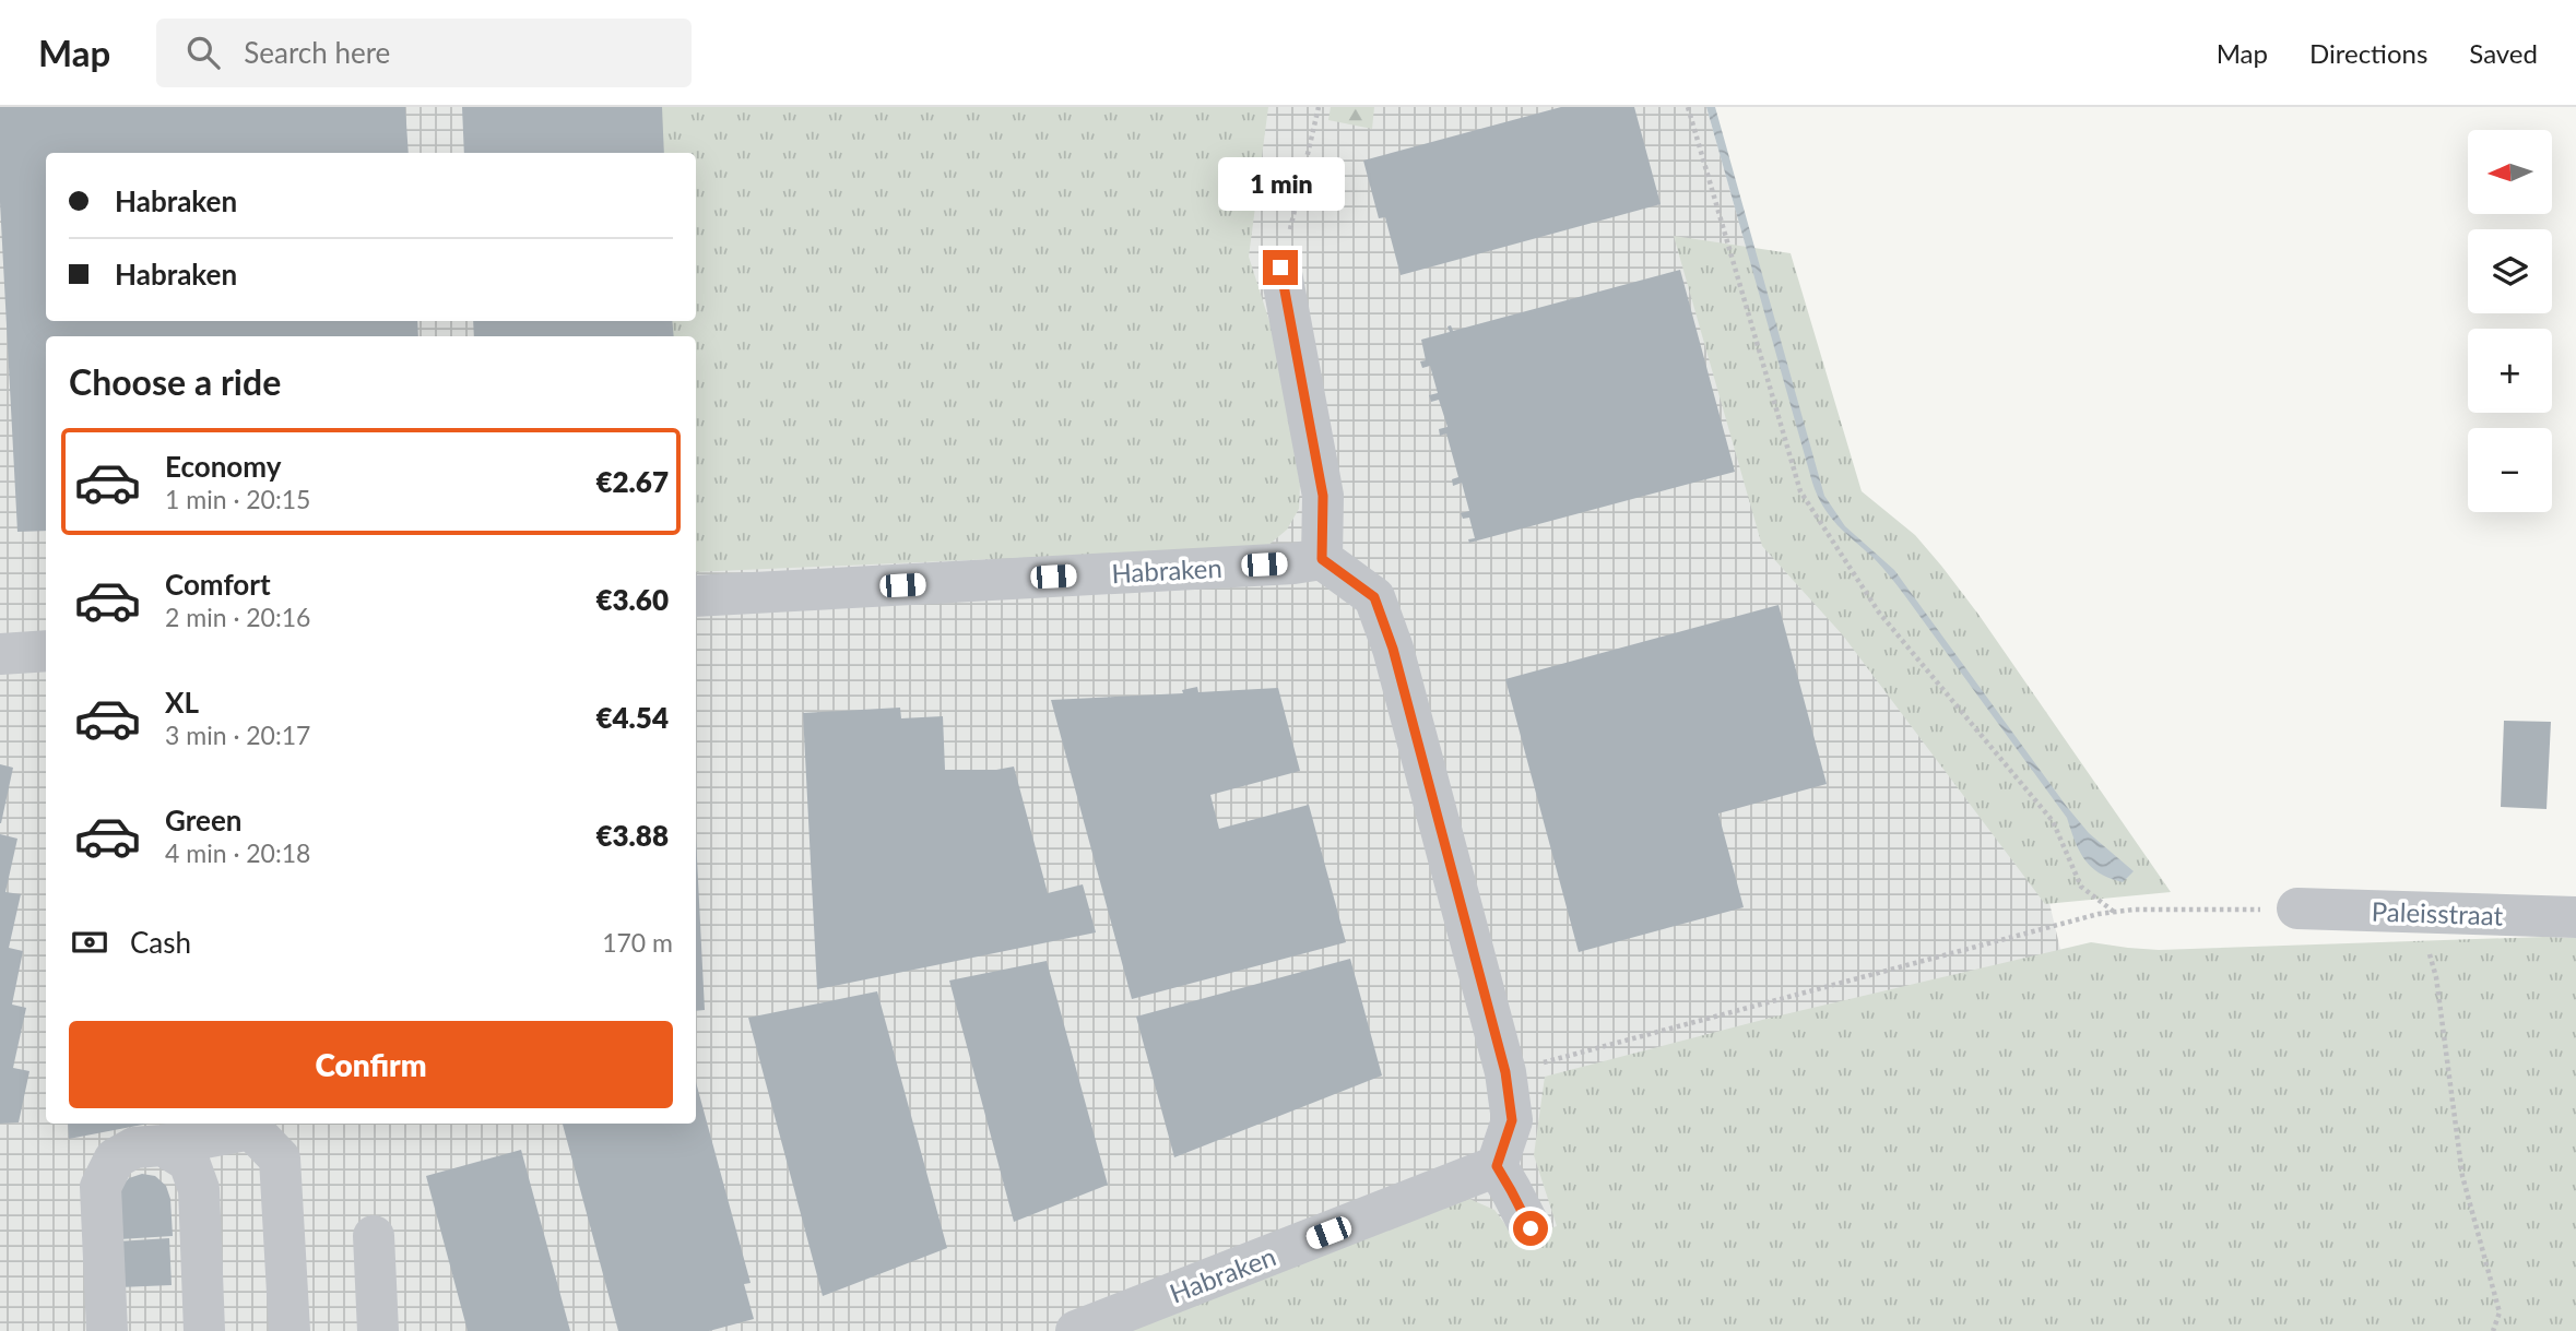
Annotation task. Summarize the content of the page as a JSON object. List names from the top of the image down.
{
  "streets": {
    "street": ["Habraken", "Paleisstraat"]
  },
  "north": "left",
  "page": {
    "header": "Map",
    "search": "Search here",
    "nav": ["Map", "Directions", "Saved"],
    "map_buttons": ["+", "−"],
    "banner": ["Habraken", "Habraken"],
    "bubble": "1 min",
    "heading": "Choose a ride",
    "list": [
      {
        "name": "Economy",
        "note": "1 min · 20:15",
        "value": "€2.67"
      },
      {
        "name": "Comfort",
        "note": "2 min · 20:16",
        "value": "€3.60"
      },
      {
        "name": "XL",
        "note": "3 min · 20:17",
        "value": "€4.54"
      },
      {
        "name": "Green",
        "note": "4 min · 20:18",
        "value": "€3.88"
      }
    ],
    "pay": ["Cash", "170 m"],
    "buttons": "Confirm"
  }
}
